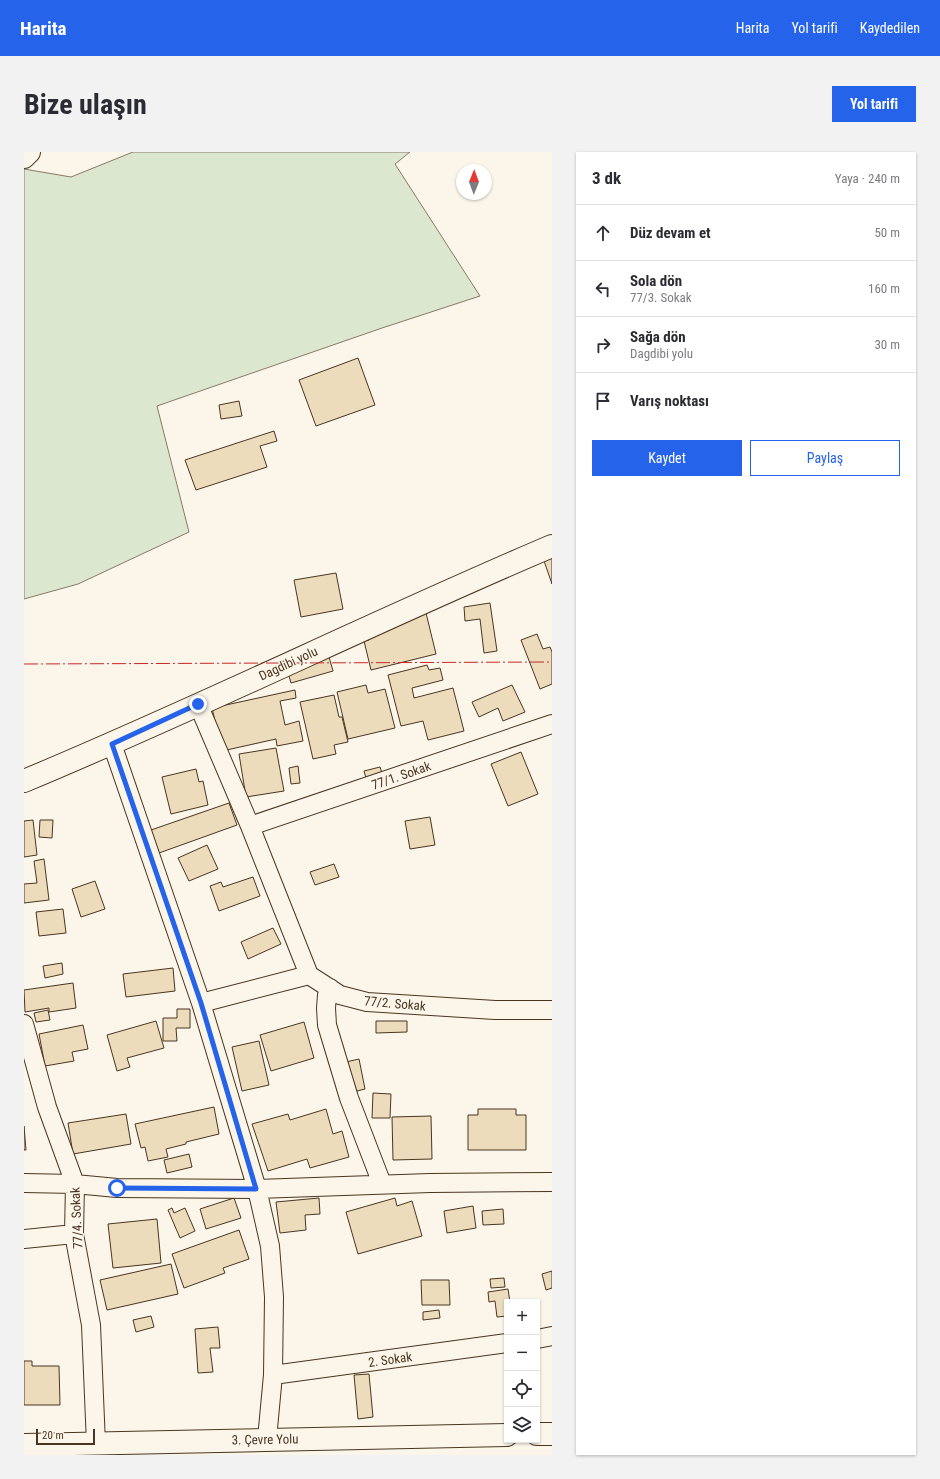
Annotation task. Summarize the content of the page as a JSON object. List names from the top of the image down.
{
  "streets": {
    "street": [
      "Dagdibi yolu",
      "77/1. Sokak",
      "77/2. Sokak",
      "77/4. Sokak",
      "2. Sokak",
      "3. Çevre Yolu"
    ]
  },
  "crossings": [
    ["77/4. Sokak", "3. Çevre Yolu"]
  ],
  "scale_bar": "20 m",
  "north": "top",
  "page": {
    "header": "Harita",
    "nav": ["Harita", "Yol tarifi", "Kaydedilen"],
    "buttons": [
      "Yol tarifi",
      ["Kaydet", "Paylaş"]
    ],
    "title": "Bize ulaşın",
    "heading": ["3 dk", "Yaya · 240 m"],
    "list": [
      ["Düz devam et", "50 m"],
      ["Sola dön", "77/3. Sokak", "160 m"],
      ["Sağa dön", "Dagdibi yolu", "30 m"],
      "Varış noktası"
    ],
    "map_buttons": ["+", "−"],
    "scale": "20 m"
  }
}
